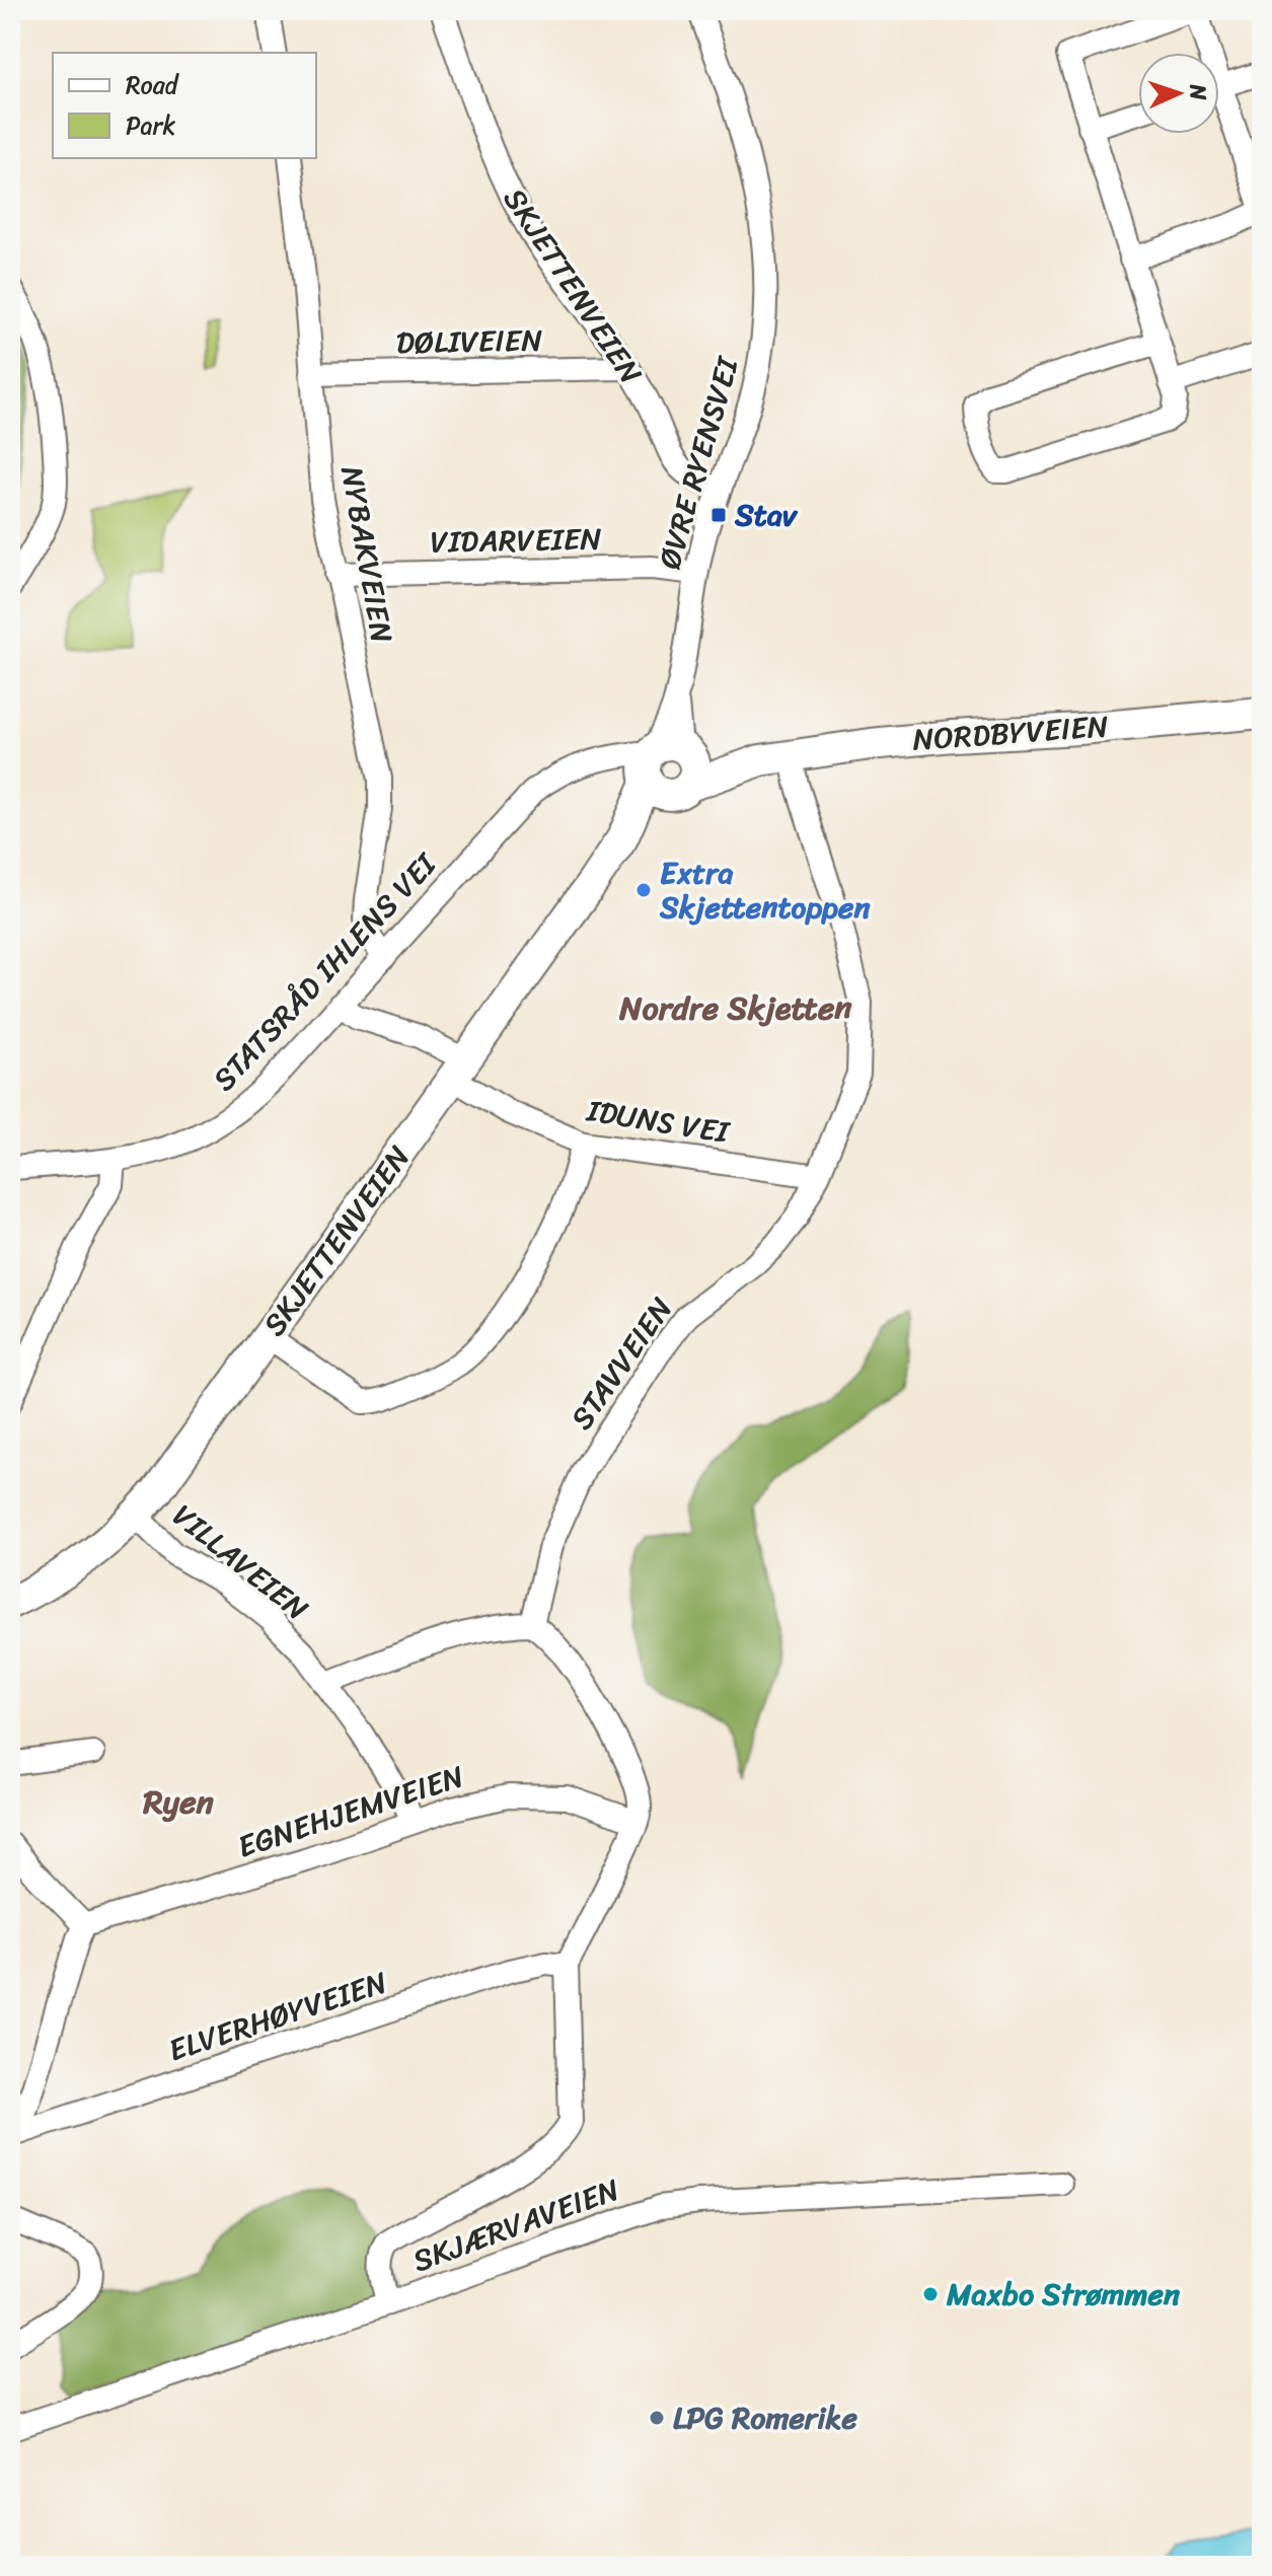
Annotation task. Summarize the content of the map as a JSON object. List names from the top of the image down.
{
  "streets": {
    "main road": ["SKJETTENVEIEN", "NORDBYVEIEN"],
    "street": [
      "DØLIVEIEN",
      "ØVRE RYENSVEI",
      "VIDARVEIEN",
      "NYBAKVEIEN",
      "STATSRÅD IHLENS VEI",
      "IDUNS VEI",
      "STAVVEIEN",
      "VILLAVEIEN",
      "EGNEHJEMVEIEN",
      "ELVERHØYVEIEN",
      "SKJÆRVAVEIEN"
    ]
  },
  "crossings": [
    ["SKJETTENVEIEN", "DØLIVEIEN"],
    ["SKJETTENVEIEN", "ØVRE RYENSVEI"],
    ["SKJETTENVEIEN", "NORDBYVEIEN"],
    ["SKJETTENVEIEN", "STATSRÅD IHLENS VEI"],
    ["SKJETTENVEIEN", "IDUNS VEI"],
    ["SKJETTENVEIEN", "VILLAVEIEN"],
    ["DØLIVEIEN", "NYBAKVEIEN"],
    ["ØVRE RYENSVEI", "VIDARVEIEN"],
    ["ØVRE RYENSVEI", "NORDBYVEIEN"],
    ["ØVRE RYENSVEI", "STATSRÅD IHLENS VEI"],
    ["VIDARVEIEN", "NYBAKVEIEN"],
    ["NYBAKVEIEN", "STATSRÅD IHLENS VEI"],
    ["NORDBYVEIEN", "STATSRÅD IHLENS VEI"],
    ["NORDBYVEIEN", "STAVVEIEN"],
    ["STATSRÅD IHLENS VEI", "IDUNS VEI"],
    ["IDUNS VEI", "STAVVEIEN"],
    ["VILLAVEIEN", "EGNEHJEMVEIEN"]
  ],
  "districts": ["Nordre Skjetten", "Ryen"],
  "places": {
    "transit": ["Stav"],
    "other": ["Extra Skjettentoppen", "Maxbo Strømmen", "LPG Romerike"]
  },
  "legend": ["Road", "Park"],
  "north": "right"
}
